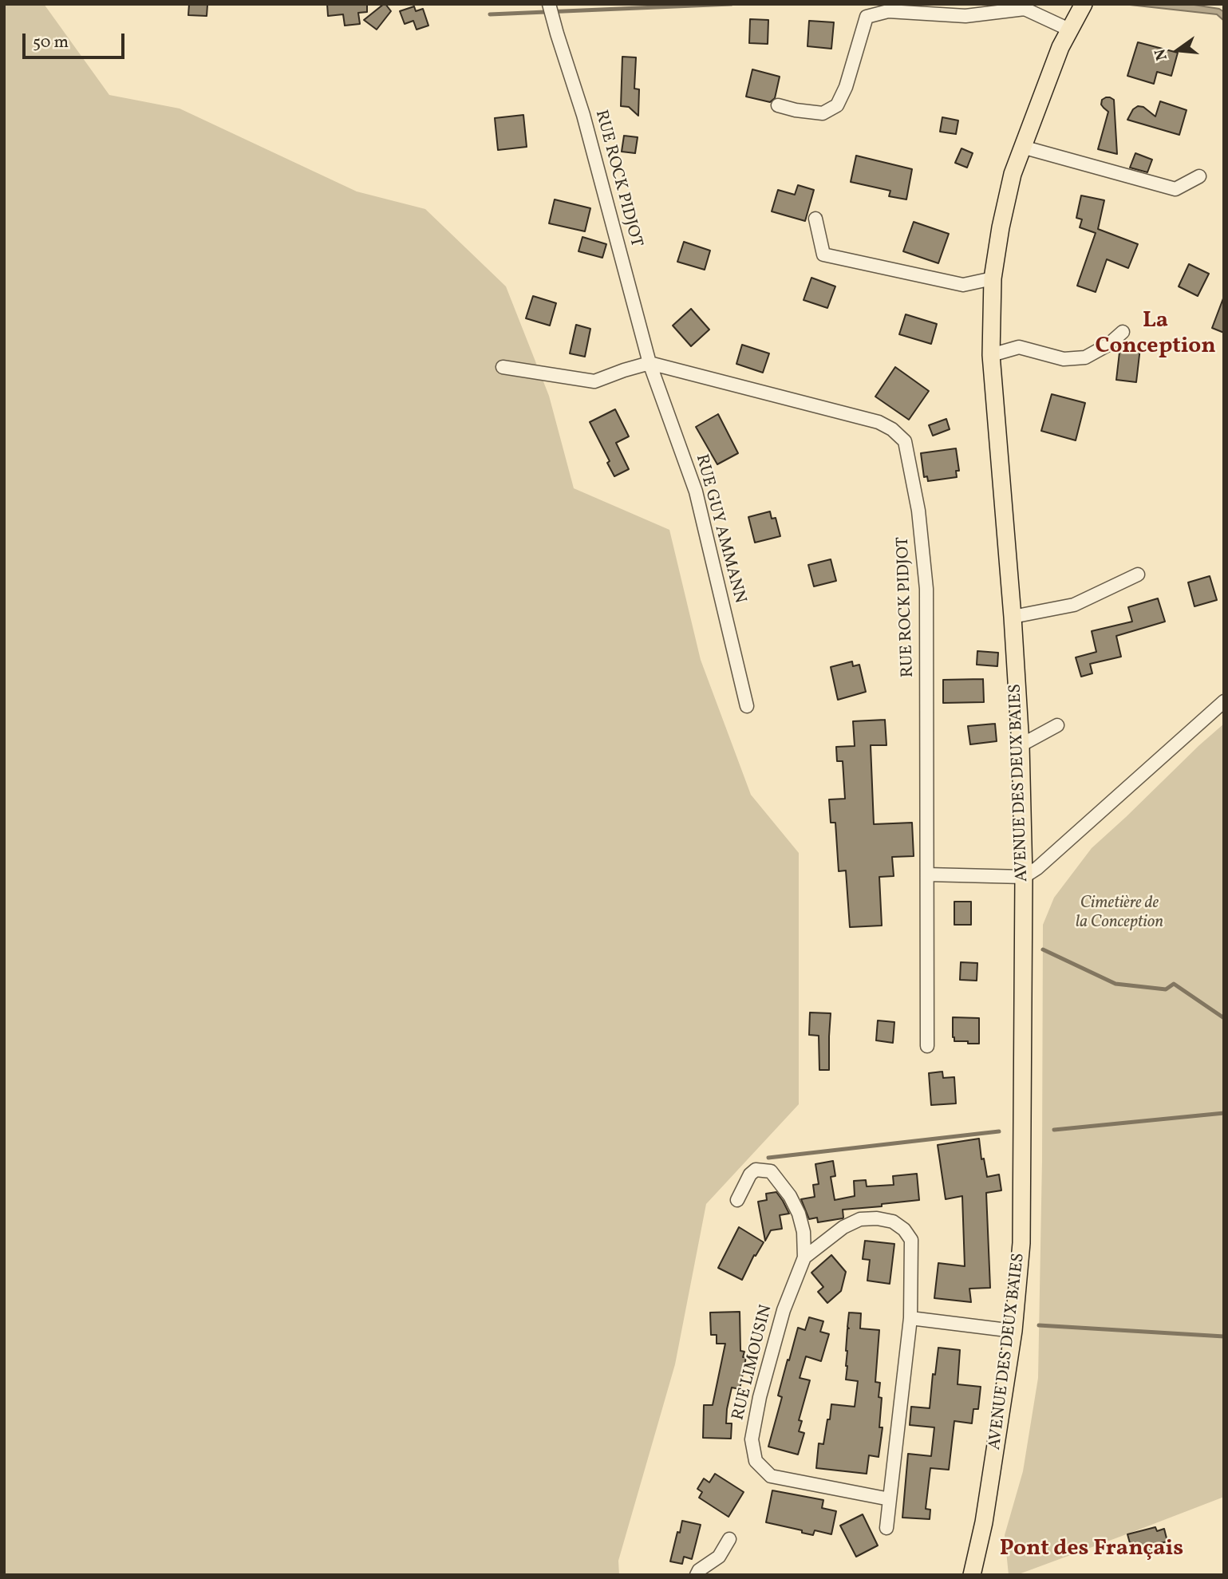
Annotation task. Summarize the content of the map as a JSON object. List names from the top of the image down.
{
  "streets": {
    "main road": ["AVENUE DES DEUX BAIES"],
    "street": ["RUE ROCK PIDJOT", "RUE GUY AMMANN", "RUE LIMOUSIN"]
  },
  "crossings": [
    ["RUE ROCK PIDJOT", "RUE GUY AMMANN"]
  ],
  "districts": ["La Conception", "Pont des Français"],
  "parks": ["Cimetière de la Conception"],
  "scale_bar": "50 m",
  "north": "left"
}
